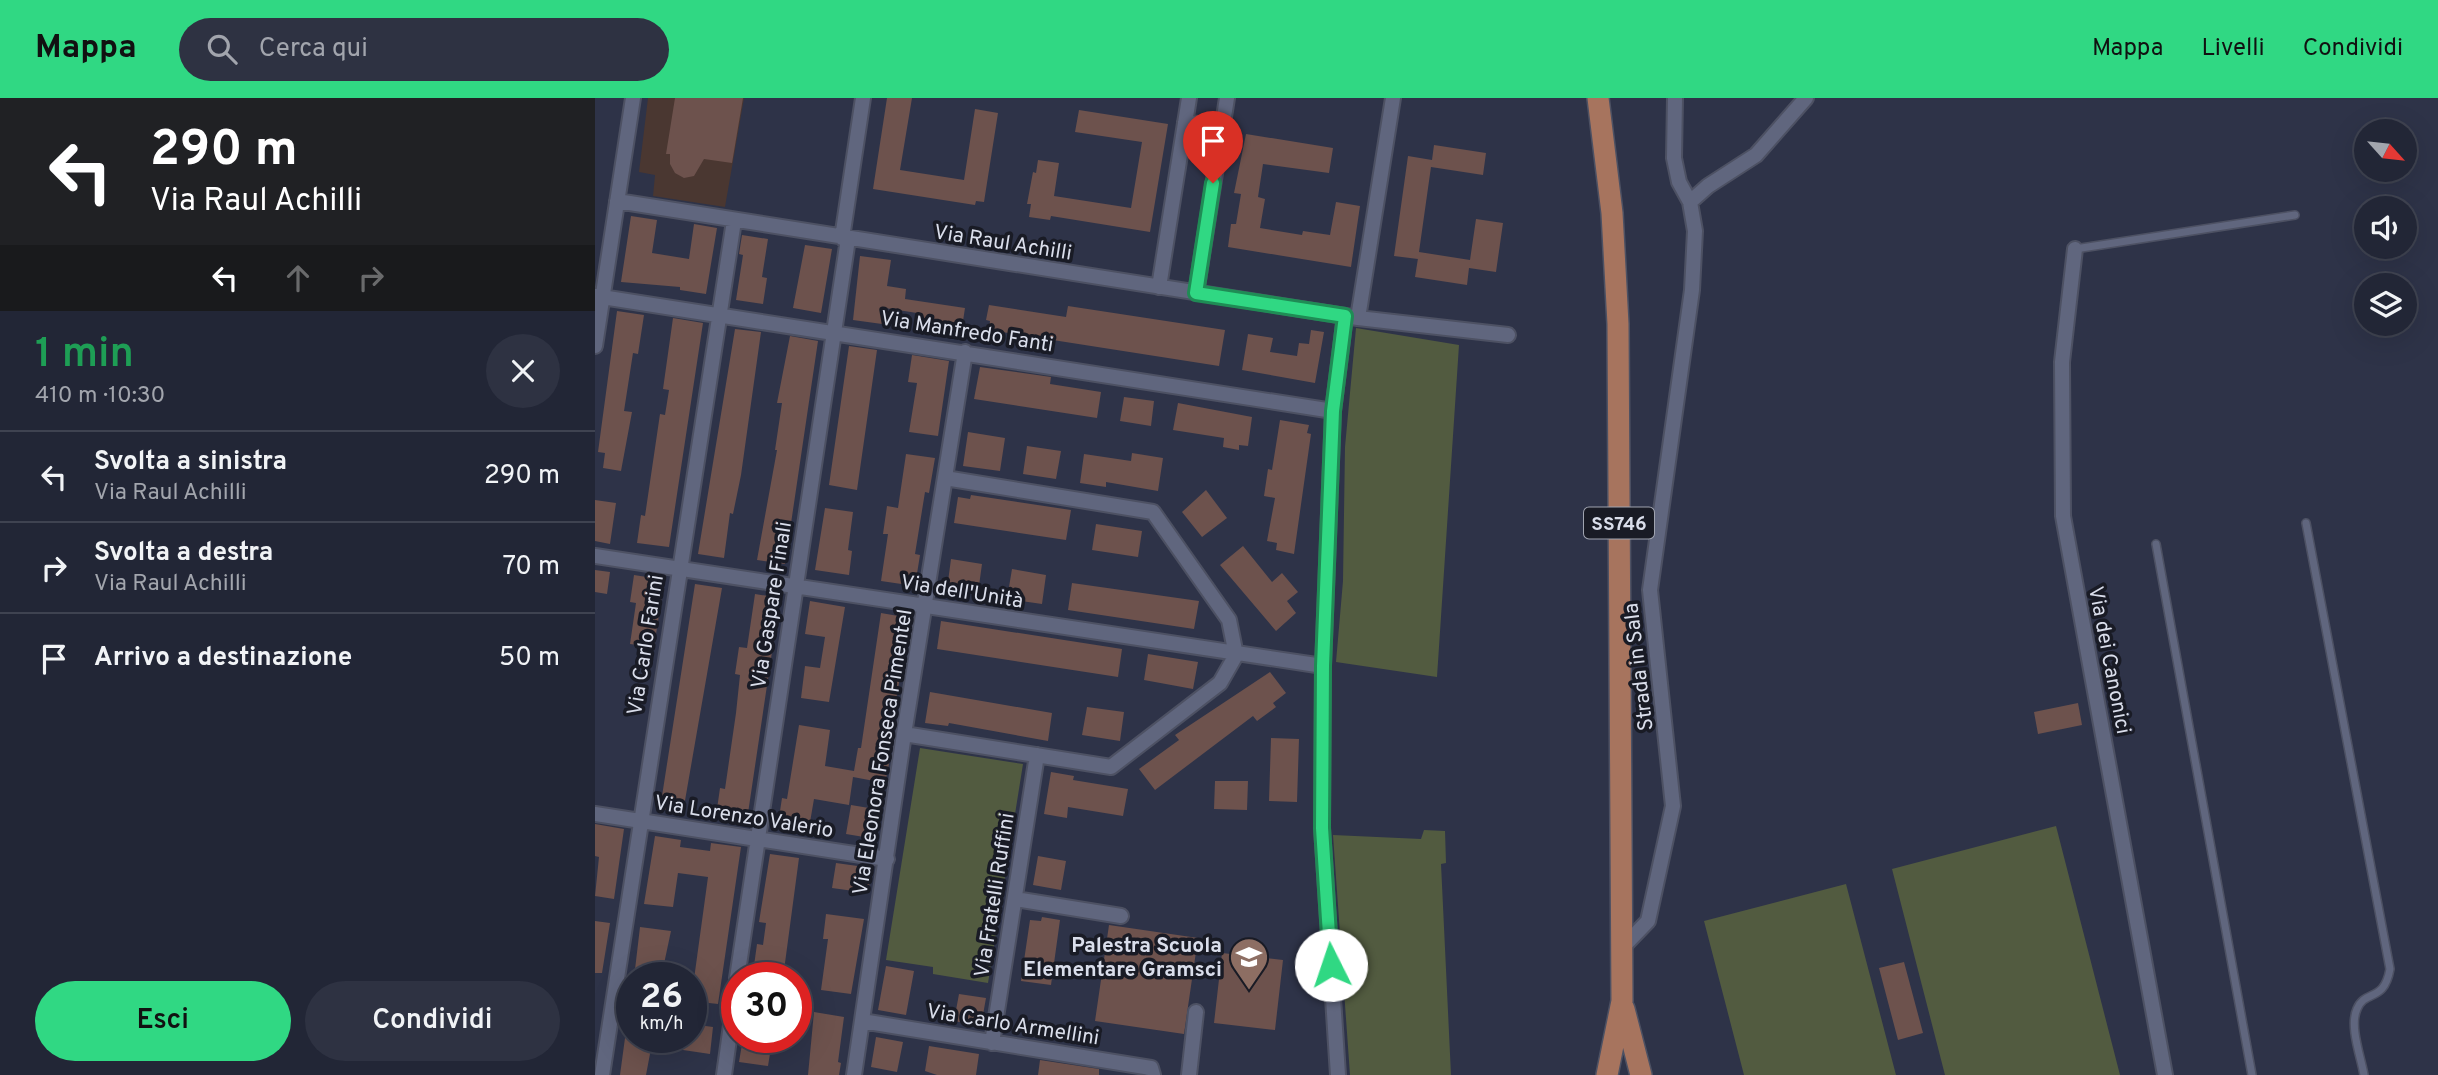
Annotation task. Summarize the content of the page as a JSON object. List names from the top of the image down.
{
  "streets": {
    "main road": ["SS746"],
    "street": [
      "Via Raul Achilli",
      "Via Manfredo Fanti",
      "Via dell'Unità",
      "Via Gaspare Finali",
      "Via Carlo Farini",
      "Via dei Canonici",
      "Strada in Sala",
      "Via Eleonora Fonseca Pimentel",
      "Via Lorenzo Valerio",
      "Via Fratelli Ruffini",
      "Via Carlo Armellini"
    ]
  },
  "crossings": [
    ["Via Raul Achilli", "Via Gaspare Finali"],
    ["Via Raul Achilli", "Via Carlo Farini"],
    ["Via Manfredo Fanti", "Via Gaspare Finali"],
    ["Via Manfredo Fanti", "Via Carlo Farini"],
    ["Via Manfredo Fanti", "Via Eleonora Fonseca Pimentel"],
    ["SS746", "Strada in Sala"],
    ["Via dell'Unità", "Via Gaspare Finali"],
    ["Via dell'Unità", "Via Carlo Farini"],
    ["Via dell'Unità", "Via Eleonora Fonseca Pimentel"],
    ["Via Gaspare Finali", "Via Lorenzo Valerio"],
    ["Via Carlo Farini", "Via Lorenzo Valerio"],
    ["Via Eleonora Fonseca Pimentel", "Via Lorenzo Valerio"],
    ["Via Eleonora Fonseca Pimentel", "Via Carlo Armellini"],
    ["Via Fratelli Ruffini", "Via Carlo Armellini"]
  ],
  "places": {
    "school or university": ["Palestra Scuola Elementare Gramsci"]
  },
  "north": "bottom right",
  "page": {
    "header": "Mappa",
    "search": "Cerca qui",
    "nav": ["Mappa", "Livelli", "Condividi"],
    "turn": ["290 m", "Via Raul Achilli"],
    "heading": ["1 min", "410 m · 10:30"],
    "list": [
      {
        "name": "Svolta a sinistra",
        "note": "Via Raul Achilli",
        "value": "290 m"
      },
      {
        "name": "Svolta a destra",
        "note": "Via Raul Achilli",
        "value": "70 m"
      },
      {
        "name": "Arrivo a destinazione",
        "value": "50 m"
      }
    ],
    "speed": "26 km/h",
    "limit": "30",
    "buttons": ["Esci", "Condividi"]
  }
}
